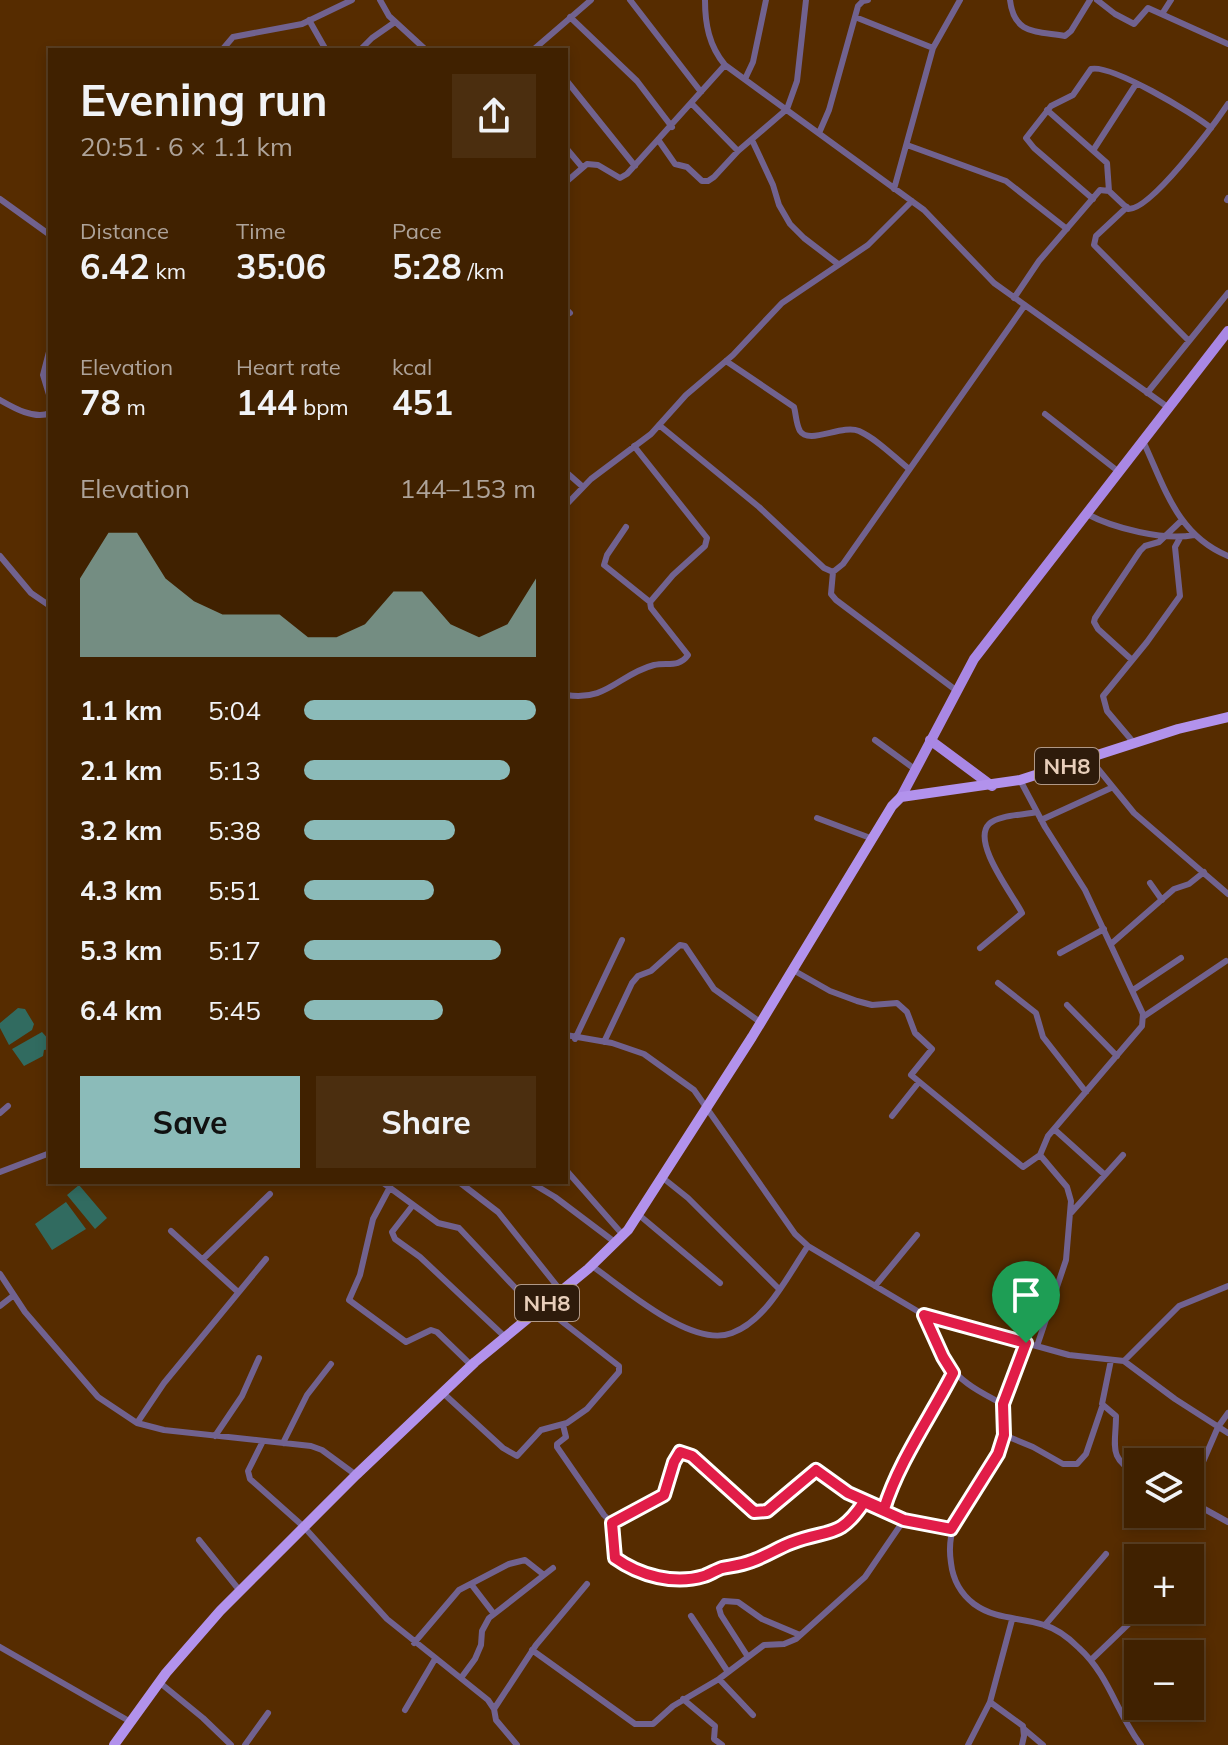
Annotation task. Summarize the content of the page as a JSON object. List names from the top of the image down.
{
  "streets": {
    "highway": ["NH8"]
  },
  "page": {
    "heading": ["Evening run", "20:51 · 6 × 1.1 km"],
    "stats": [
      ["Distance", "6.42 km"],
      ["Time", "35:06"],
      ["Pace", "5:28 /km"],
      ["Elevation", "78 m"],
      ["Heart rate", "144 bpm"],
      ["kcal", "451"]
    ],
    "chart": ["Elevation", "144–153 m"],
    "list": [
      {
        "name": "1.1 km",
        "note": "5:04"
      },
      {
        "name": "2.1 km",
        "note": "5:13"
      },
      {
        "name": "3.2 km",
        "note": "5:38"
      },
      {
        "name": "4.3 km",
        "note": "5:51"
      },
      {
        "name": "5.3 km",
        "note": "5:17"
      },
      {
        "name": "6.4 km",
        "note": "5:45"
      }
    ],
    "buttons": ["Save", "Share"],
    "map_buttons": ["+", "−"]
  }
}
